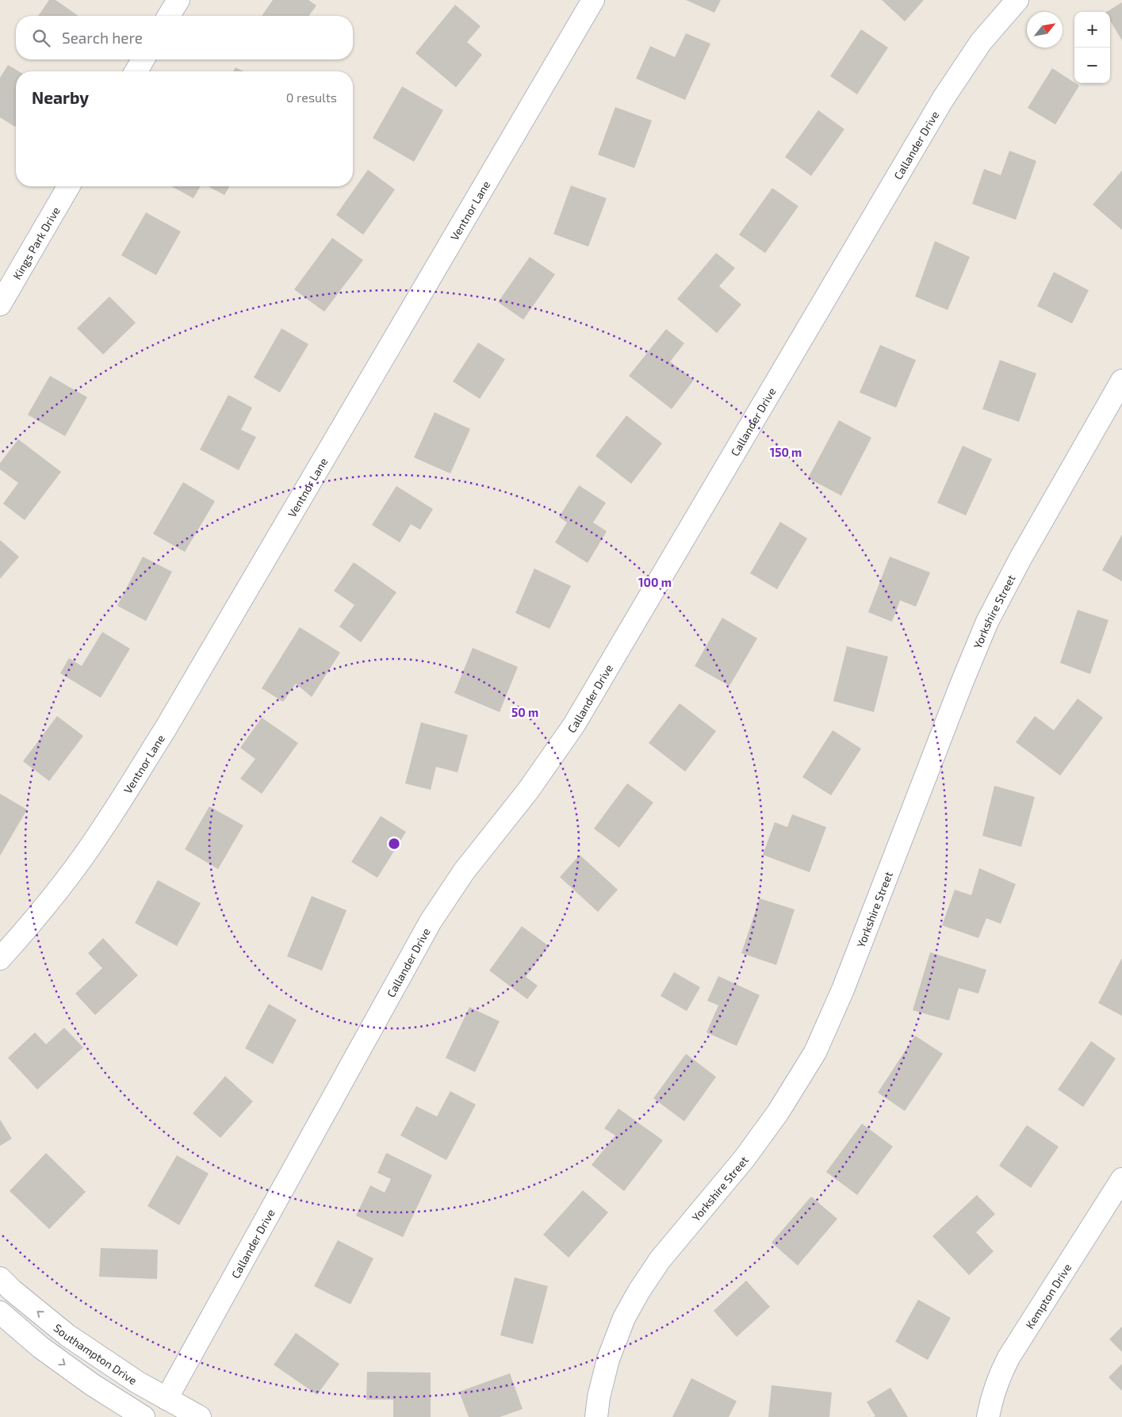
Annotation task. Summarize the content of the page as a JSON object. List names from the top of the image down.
{
  "streets": {
    "street": [
      "Callander Drive",
      "Ventnor Lane",
      "Kings Park Drive",
      "Yorkshire Street",
      "Kempton Drive",
      "Southampton Drive"
    ]
  },
  "crossings": [
    ["Callander Drive", "Southampton Drive"]
  ],
  "north": "top right",
  "page": {
    "map_buttons": ["+", "−"],
    "search": "Search here",
    "heading": ["Nearby", "0 results"]
  },
  "rings": ["150 m", "100 m", "50 m"]
}
